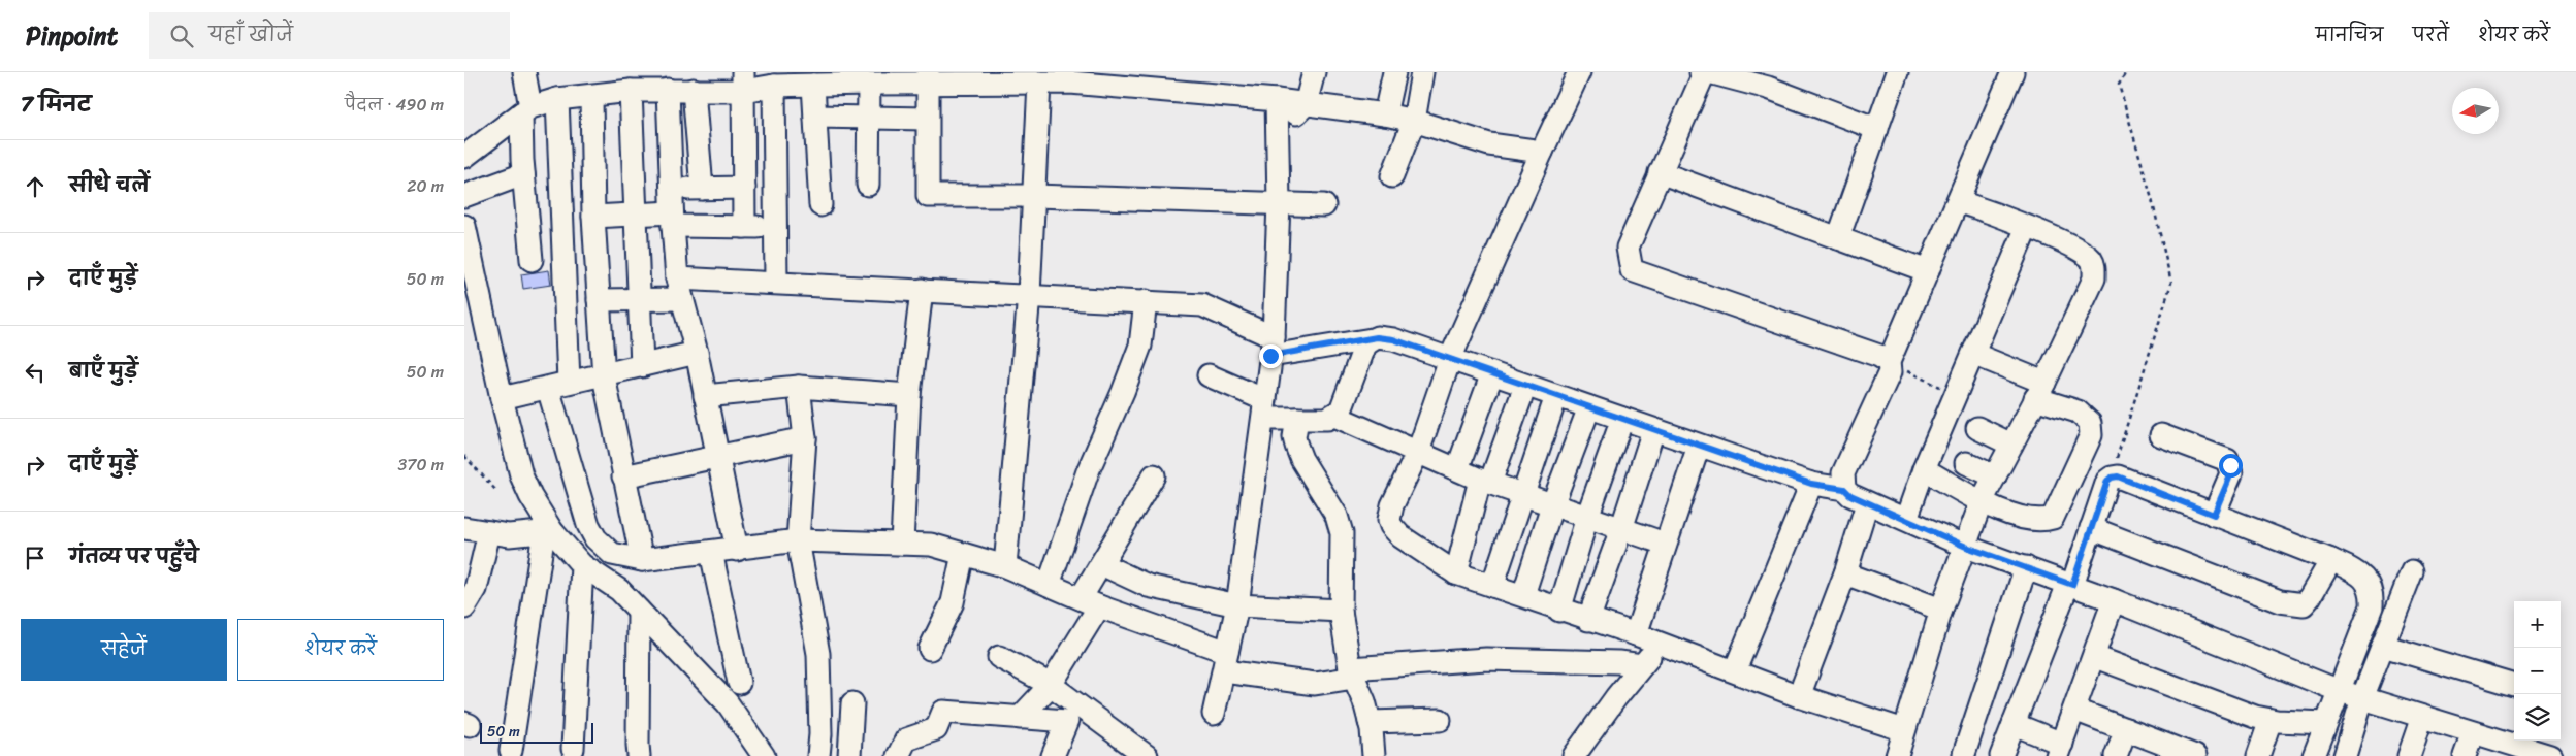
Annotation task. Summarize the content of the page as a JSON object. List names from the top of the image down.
{
  "scale_bar": "50 m",
  "north": "left",
  "page": {
    "header": "Pinpoint",
    "search": "यहाँ खोजें",
    "nav": ["मानचित्र", "परतें", "शेयर करें"],
    "heading": ["7 मिनट", "पैदल · 490 m"],
    "list": [
      ["सीधे चलें", "20 m"],
      ["दाएँ मुड़ें", "50 m"],
      ["बाएँ मुड़ें", "50 m"],
      ["दाएँ मुड़ें", "370 m"],
      "गंतव्य पर पहुँचे"
    ],
    "map_buttons": ["+", "−"],
    "buttons": ["सहेजें", "शेयर करें"],
    "scale": "50 m"
  }
}
